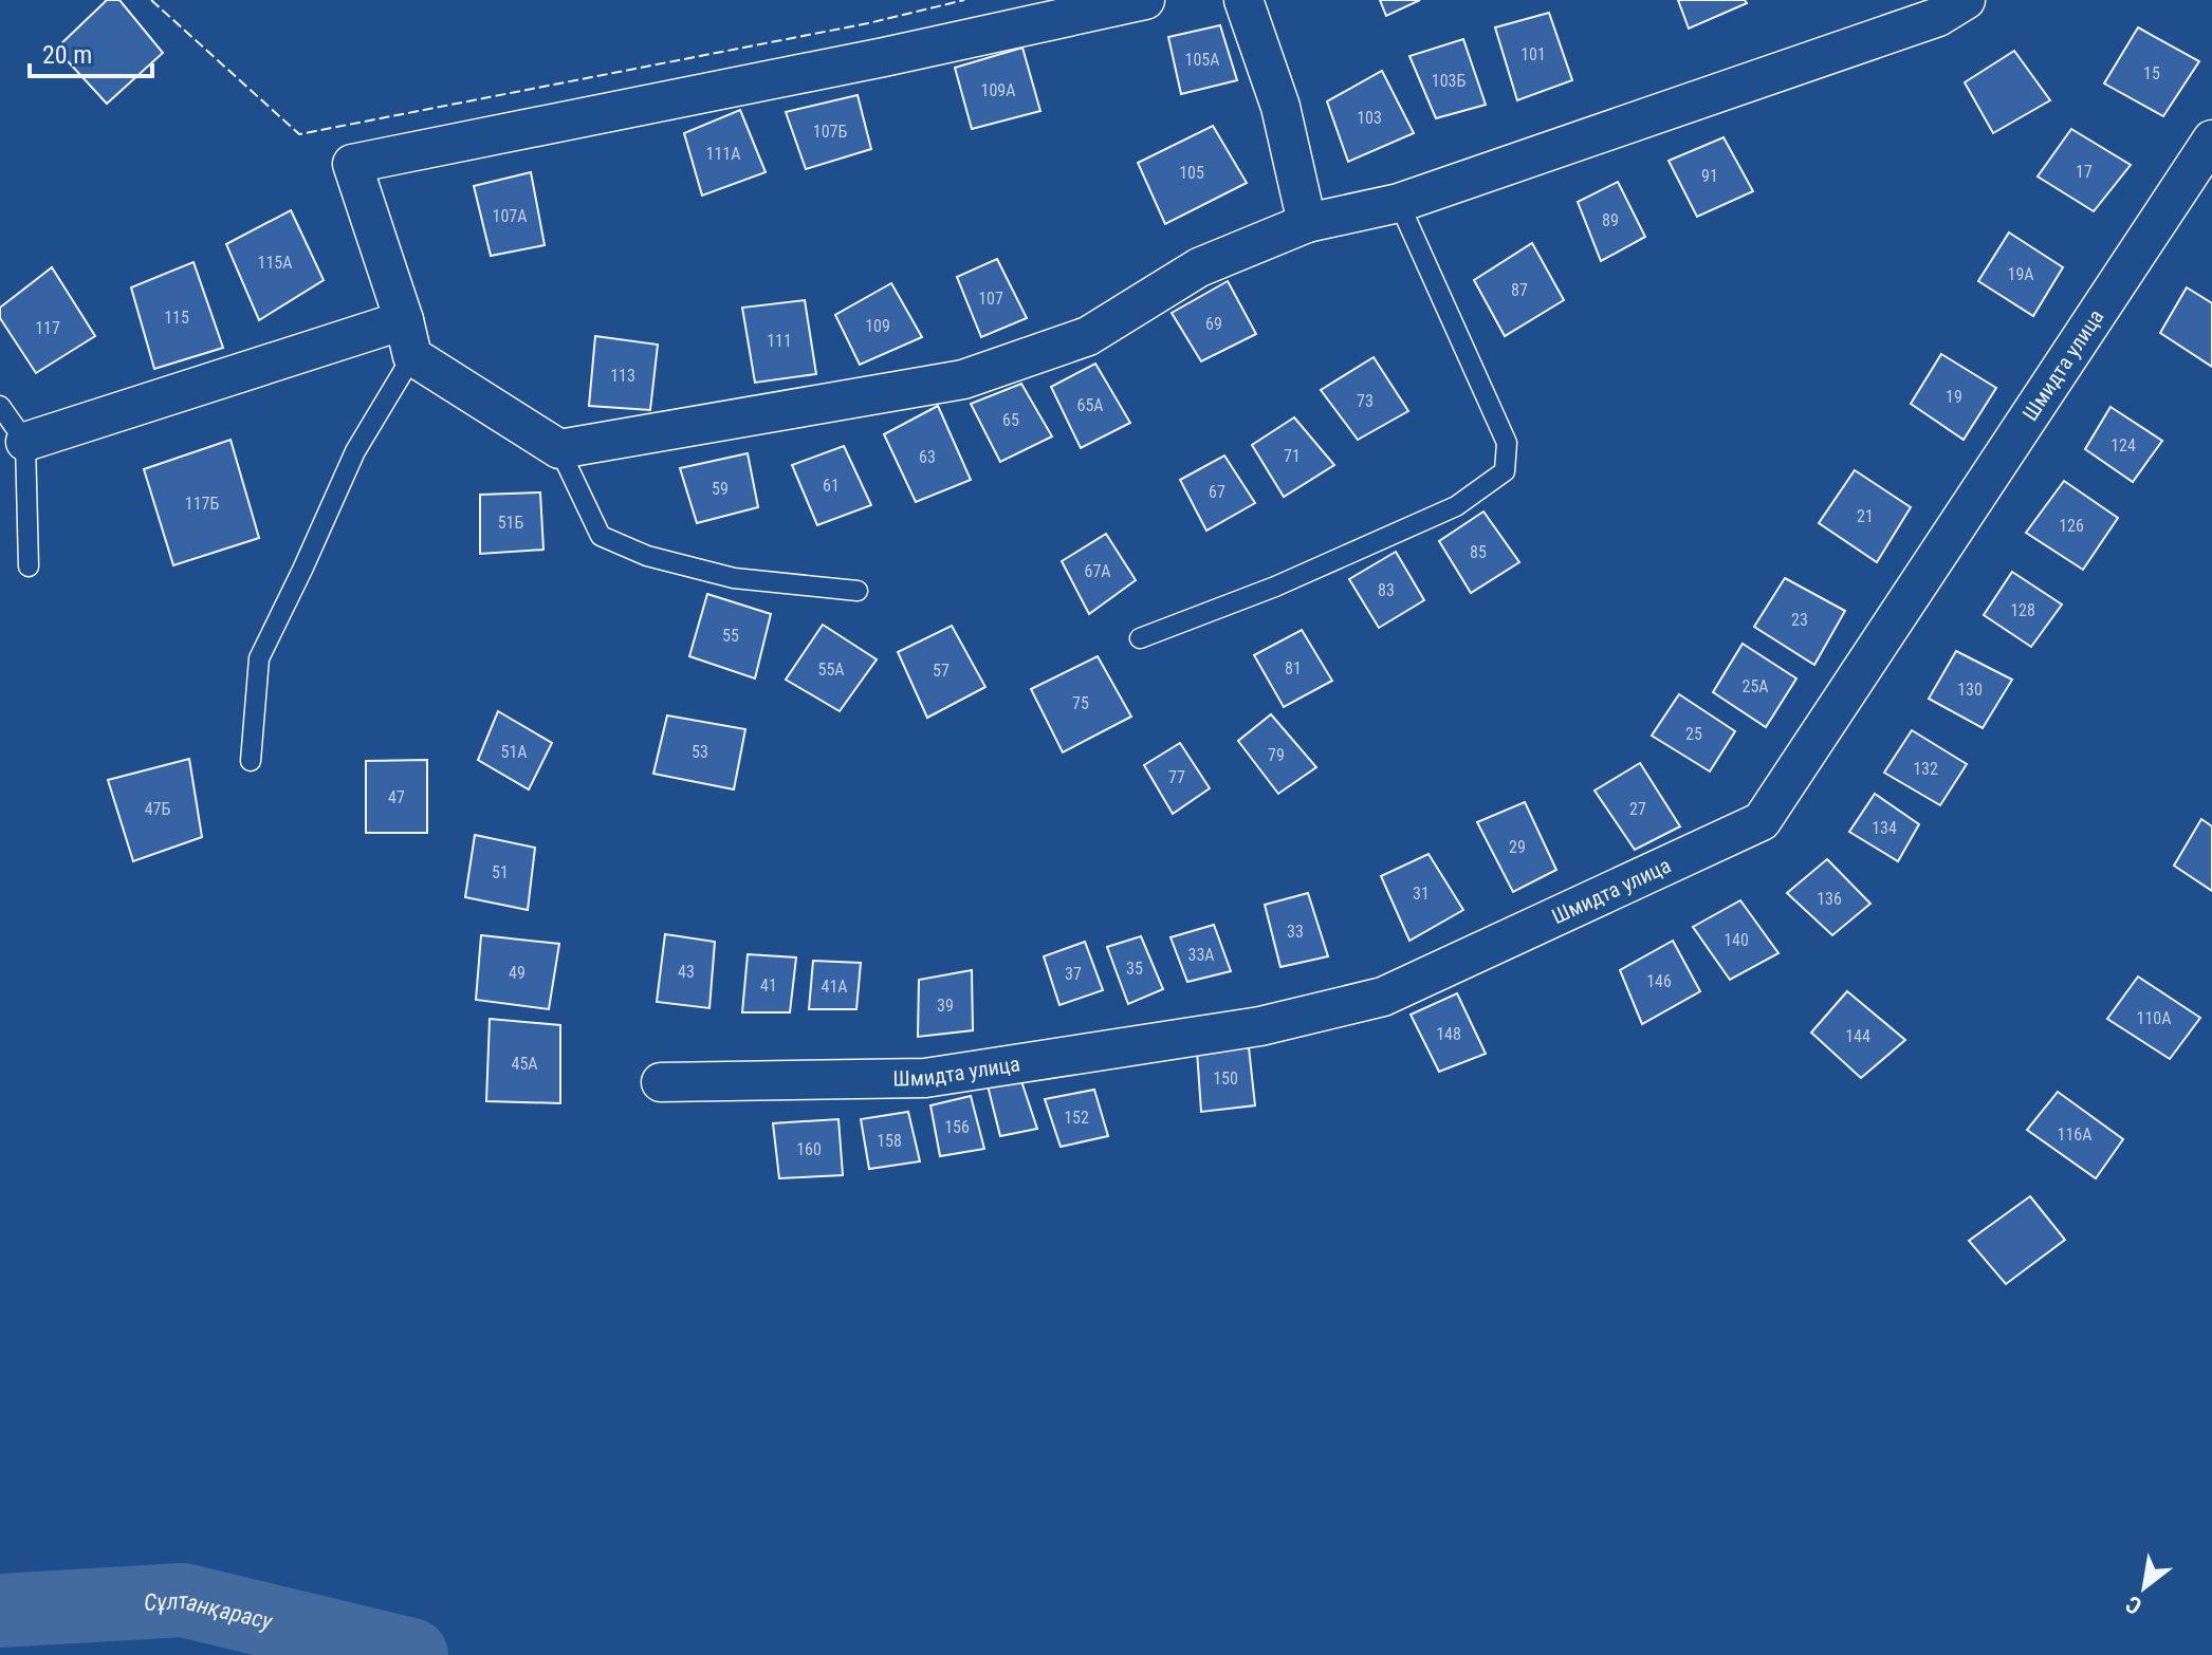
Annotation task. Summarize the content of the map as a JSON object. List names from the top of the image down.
{
  "streets": {
    "street": ["Шмидта улица"]
  },
  "water": ["Сұлтанқарасу"],
  "house_numbers": [
    "101",
    "105А",
    "15",
    "103Б",
    "109А",
    "103",
    "107Б",
    "111А",
    "17",
    "105",
    "91",
    "107А",
    "89",
    "115А",
    "19А",
    "87",
    "107",
    "115",
    "69",
    "109",
    "117",
    "111",
    "113",
    "19",
    "73",
    "65А",
    "65",
    "124",
    "71",
    "63",
    "61",
    "59",
    "67",
    "117Б",
    "21",
    "51Б",
    "126",
    "85",
    "67А",
    "83",
    "128",
    "23",
    "55",
    "81",
    "55А",
    "57",
    "25А",
    "130",
    "75",
    "25",
    "51А",
    "53",
    "79",
    "132",
    "77",
    "47",
    "47Б",
    "27",
    "134",
    "29",
    "51",
    "31",
    "136",
    "33",
    "140",
    "33А",
    "35",
    "43",
    "49",
    "37",
    "146",
    "41",
    "41А",
    "39",
    "110А",
    "148",
    "144",
    "45А",
    "150",
    "152",
    "156",
    "116А",
    "158",
    "160"
  ],
  "scale_bar": "20 m",
  "north": "bottom left"
}
